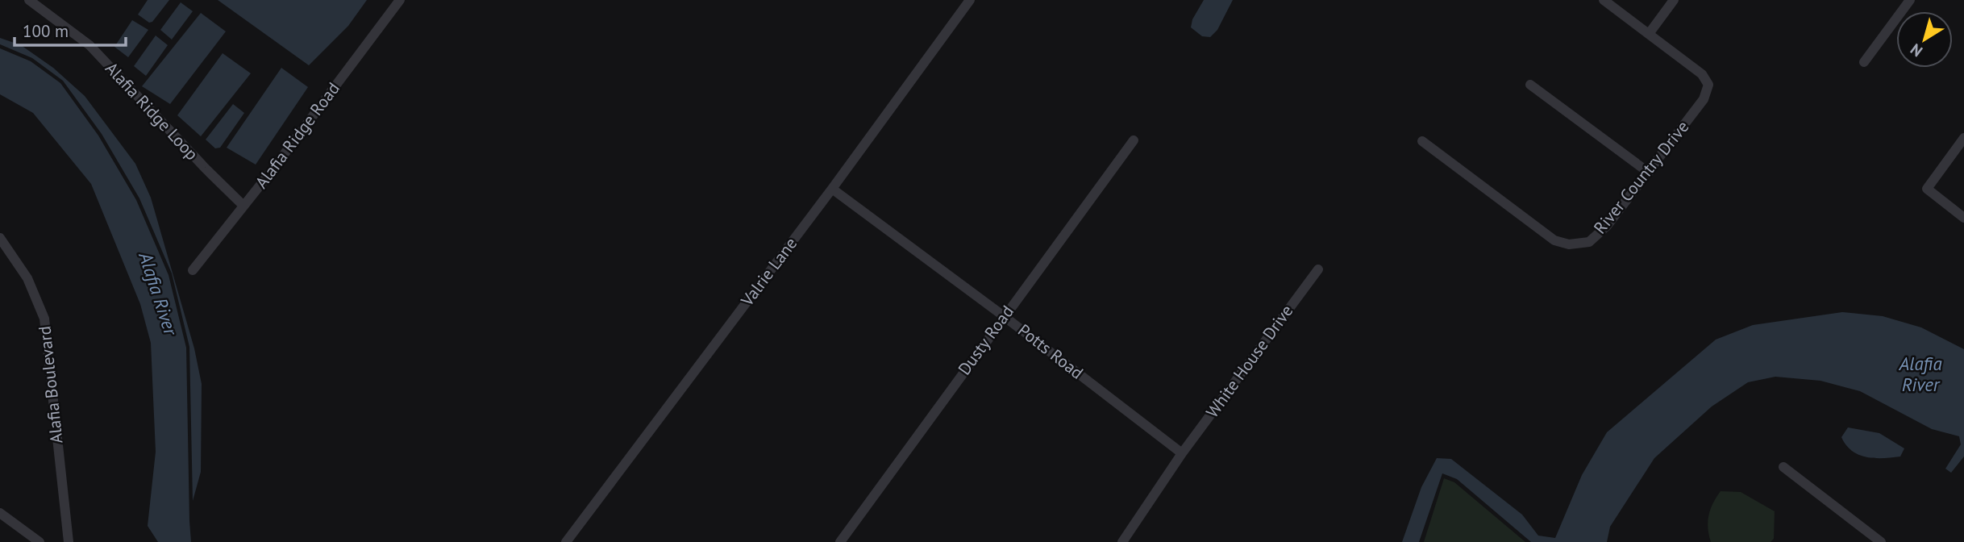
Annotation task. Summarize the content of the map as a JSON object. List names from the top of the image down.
{
  "streets": {
    "street": [
      "Alafia Ridge Loop",
      "Alafia Ridge Road",
      "River Country Drive",
      "Valrie Lane",
      "Dusty Road",
      "Potts Road",
      "White House Drive",
      "Alafia Boulevard"
    ]
  },
  "crossings": [
    ["Alafia Ridge Loop", "Alafia Ridge Road"],
    ["Valrie Lane", "Potts Road"],
    ["Dusty Road", "Potts Road"],
    ["Potts Road", "White House Drive"]
  ],
  "water": ["Alafia River"],
  "scale_bar": "100 m",
  "north": "bottom left"
}
